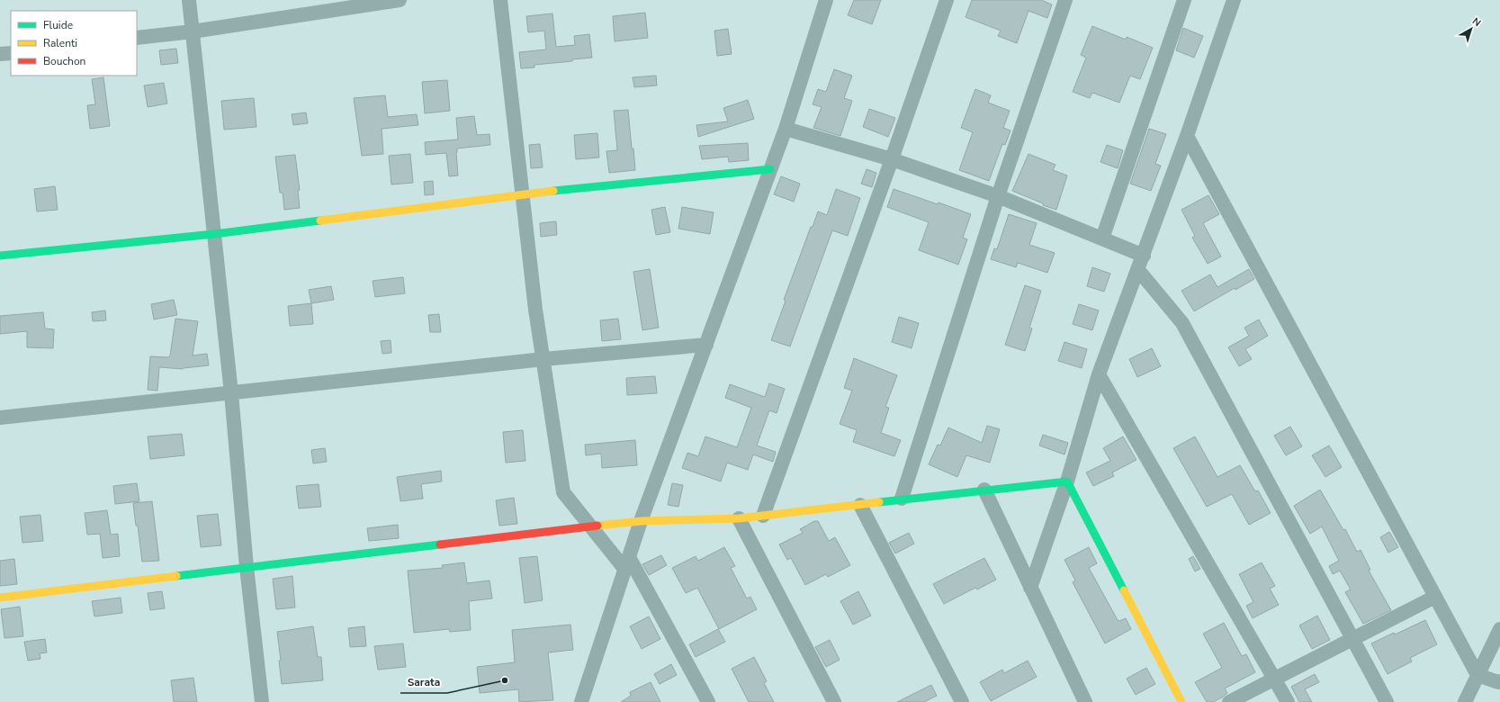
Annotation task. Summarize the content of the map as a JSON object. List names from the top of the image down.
{
  "places": ["Sarata"],
  "legend": ["Fluide", "Ralenti", "Bouchon"],
  "north": "top right"
}
